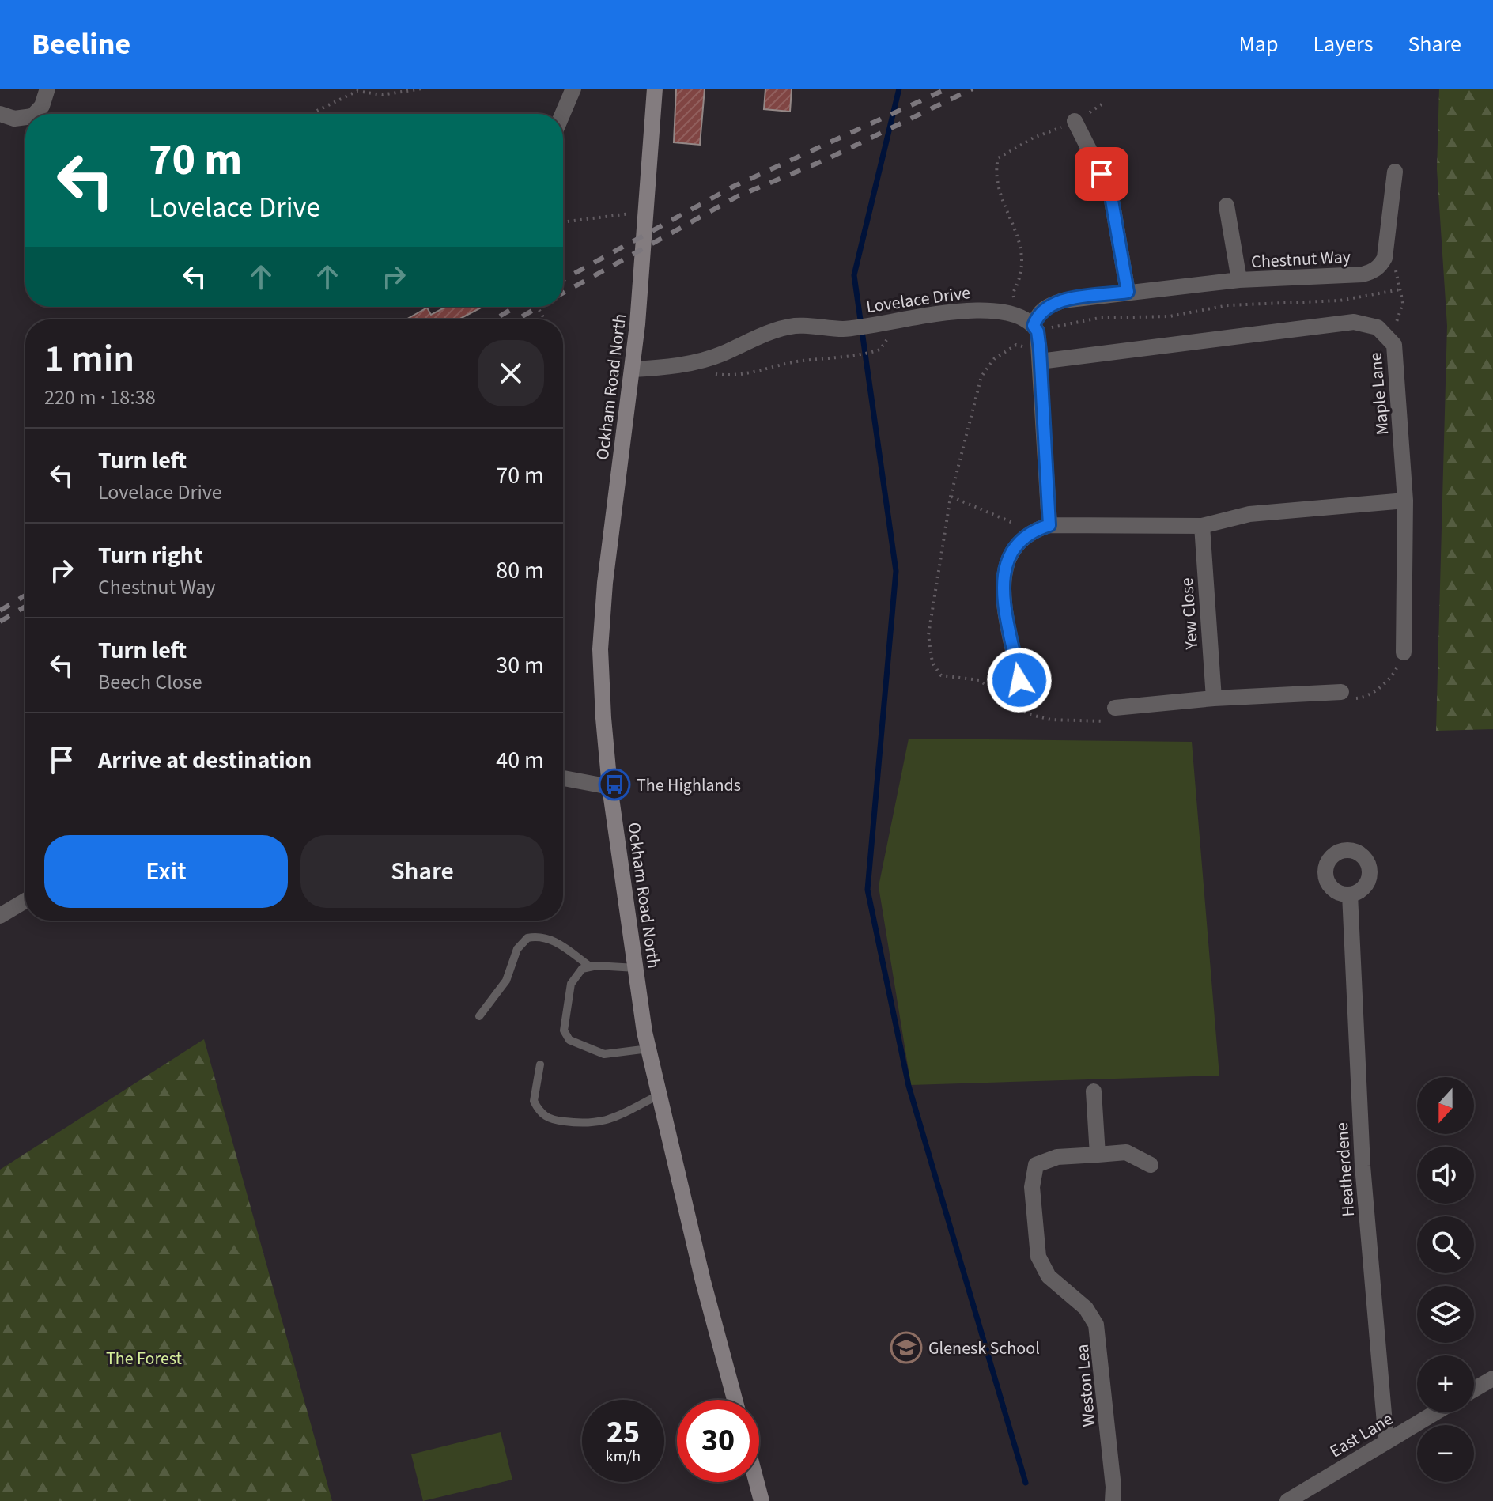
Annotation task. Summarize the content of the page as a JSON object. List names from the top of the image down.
{
  "streets": {
    "main road": ["Ockham Road North"],
    "street": [
      "Chestnut Way",
      "Lovelace Drive",
      "Maple Lane",
      "Yew Close",
      "Heatherdene",
      "Weston Lea",
      "East Lane"
    ]
  },
  "crossings": [
    ["Chestnut Way", "Lovelace Drive"],
    ["Lovelace Drive", "Ockham Road North"],
    ["Heatherdene", "East Lane"]
  ],
  "parks": ["The Forest"],
  "places": {
    "bus stop": ["The Highlands"],
    "school or university": ["Glenesk School"]
  },
  "north": "bottom",
  "page": {
    "header": "Beeline",
    "nav": ["Map", "Layers", "Share"],
    "turn": ["70 m", "Lovelace Drive"],
    "heading": ["1 min", "220 m · 18:38"],
    "list": [
      {
        "name": "Turn left",
        "note": "Lovelace Drive",
        "value": "70 m"
      },
      {
        "name": "Turn right",
        "note": "Chestnut Way",
        "value": "80 m"
      },
      {
        "name": "Turn left",
        "note": "Beech Close",
        "value": "30 m"
      },
      {
        "name": "Arrive at destination",
        "value": "40 m"
      }
    ],
    "buttons": ["Exit", "Share"],
    "map_buttons": ["+", "−"],
    "speed": "25 km/h",
    "limit": "30"
  }
}
